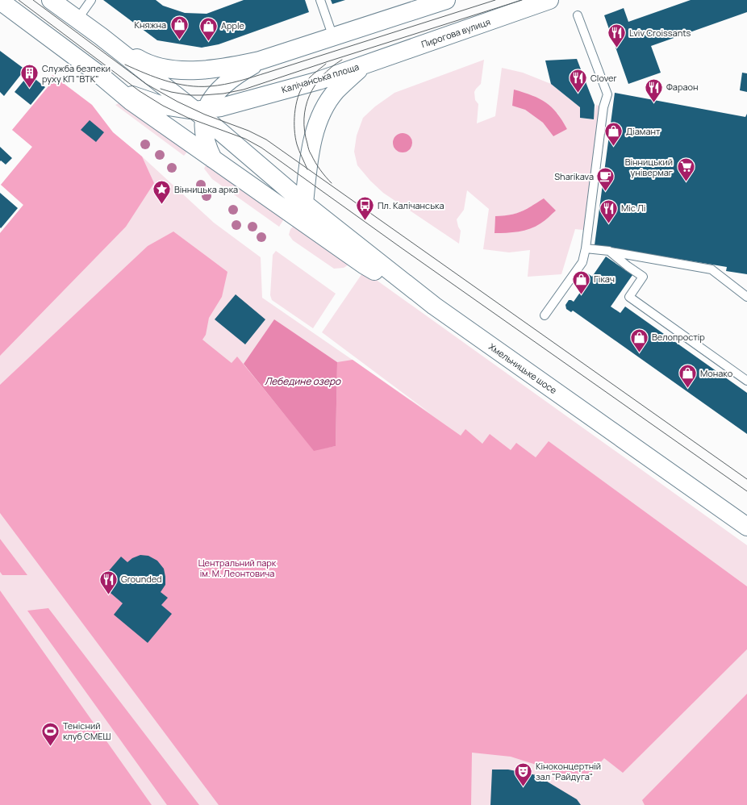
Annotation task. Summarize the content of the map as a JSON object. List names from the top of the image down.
{
  "streets": {
    "main road": ["Пирогова вулиця", "Калічанська площа", "Хмельницьке шосе"]
  },
  "crossings": [
    ["Пирогова вулиця", "Калічанська площа"],
    ["Калічанська площа", "Хмельницьке шосе"]
  ],
  "water": ["Лебедине озеро"],
  "parks": ["Центральний парк ім. М. Леонтовича"],
  "places": {
    "shop": [
      "Княжна",
      "Apple",
      "Діамант",
      "Гікач",
      "Велопростір",
      "Монако"
    ],
    "restaurant": [
      "Lviv Croissants",
      "Clover",
      "Фараон",
      "Міс Лі",
      "Grounded"
    ],
    "building": ["Служба безпеки руху КП \"ВТК\""],
    "supermarket": ["Вінницький універмаг"],
    "cafe": ["Sharikava"],
    "place": ["Вінницька арка"],
    "bus stop": ["Пл. Калічанська"],
    "sports": ["Тенісний клуб СМЕШ"],
    "theatre": ["Кіноконцертній зал \"Райдуга\""]
  }
}
